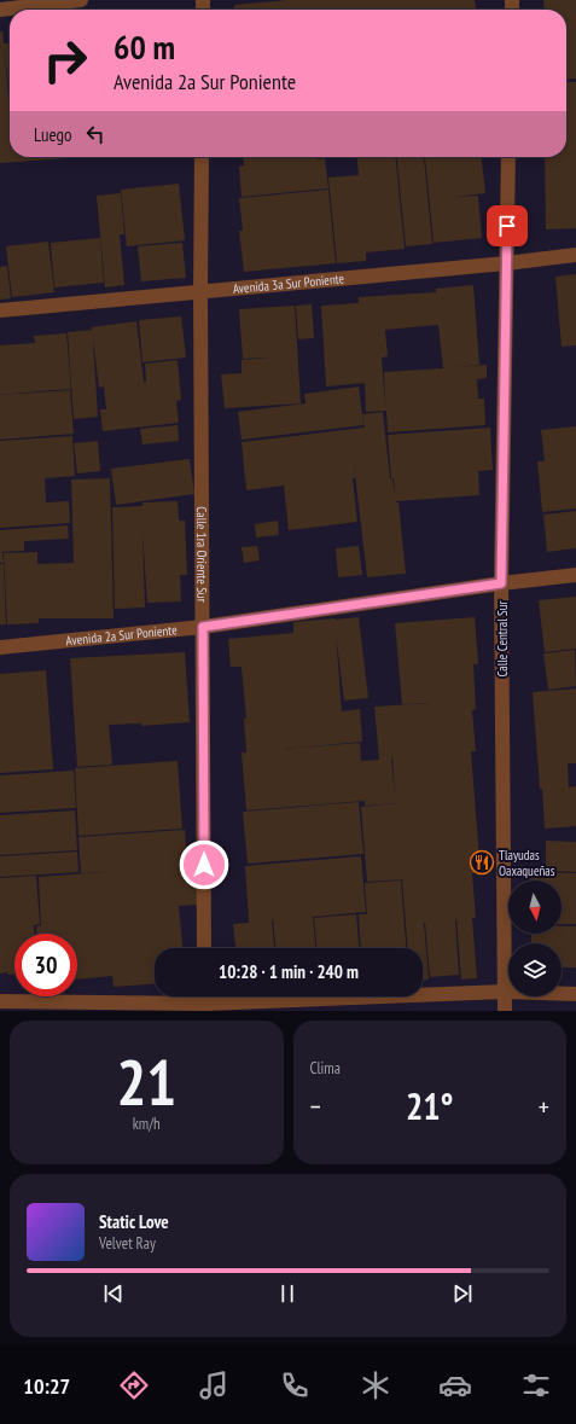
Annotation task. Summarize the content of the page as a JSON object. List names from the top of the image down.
{
  "streets": {
    "street": [
      "Avenida 3a Sur Poniente",
      "Calle 1ra Oriente Sur",
      "Avenida 2a Sur Poniente",
      "Calle Central Sur"
    ]
  },
  "crossings": [
    ["Avenida 3a Sur Poniente", "Calle 1ra Oriente Sur"],
    ["Avenida 3a Sur Poniente", "Calle Central Sur"],
    ["Calle 1ra Oriente Sur", "Avenida 2a Sur Poniente"],
    ["Avenida 2a Sur Poniente", "Calle Central Sur"]
  ],
  "places": {
    "restaurant": ["Tlayudas Oaxaqueñas"]
  },
  "north": "bottom",
  "page": {
    "turn": ["60 m", "Avenida 2a Sur Poniente"],
    "then": "Luego",
    "limit": "30",
    "trip": "10:28 · 1 min · 240 m",
    "tile": [
      ["21", "km/h"],
      "Clima"
    ],
    "heat": ["−", "21°", "+"],
    "song": ["Static Love", "Velvet Ray"],
    "tabs": "10:27"
  }
}
